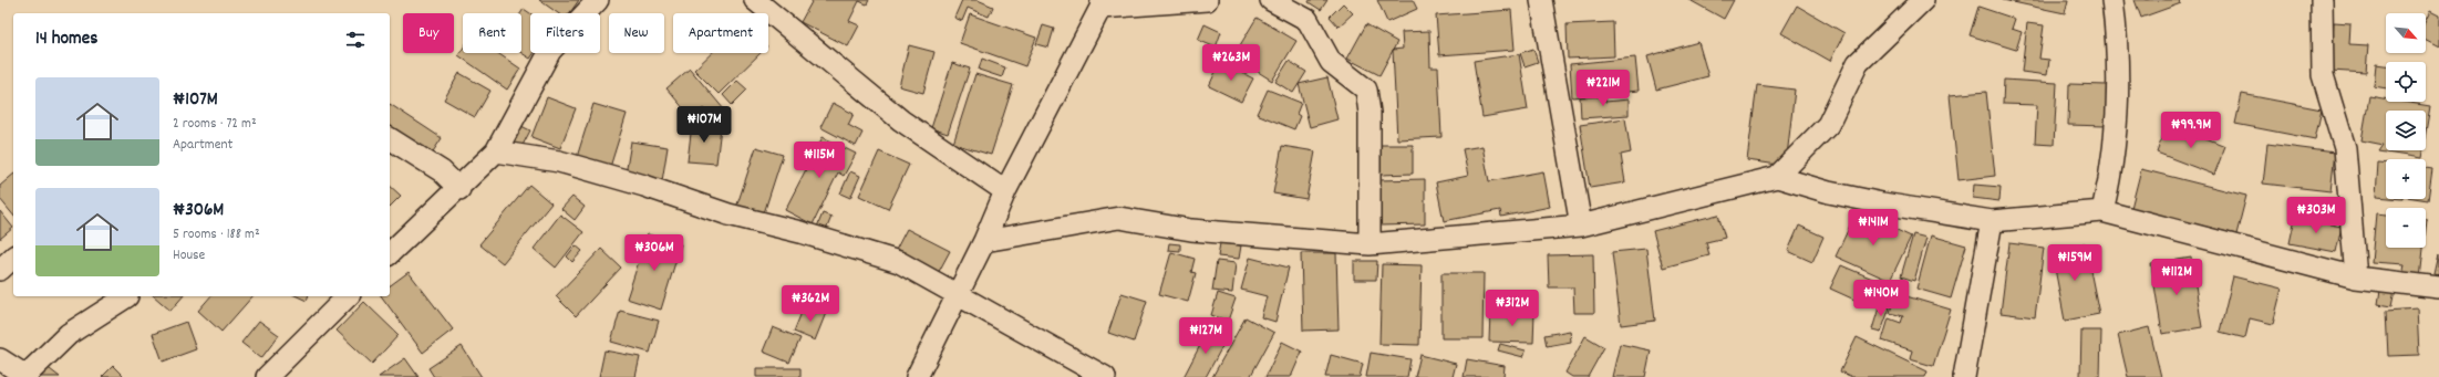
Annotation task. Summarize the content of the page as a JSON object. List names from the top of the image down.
{
  "north": "bottom right",
  "page": {
    "map_buttons": ["+", "−"],
    "chip": [
      "Buy",
      "Rent",
      "Filters",
      "New",
      "Apartment"
    ],
    "heading": "14 homes",
    "price": [
      "₦263M",
      "₦221M",
      "₦107M",
      "₦99.9M",
      "₦115M",
      "₦303M",
      "₦141M",
      "₦306M",
      "₦159M",
      "₦112M",
      "₦140M",
      "₦362M",
      "₦312M",
      "₦127M"
    ],
    "list": [
      {
        "name": "₦107M",
        "note": "2 rooms · 72 m² · Apartment"
      },
      {
        "name": "₦306M",
        "note": "5 rooms · 188 m² · House"
      }
    ]
  }
}
